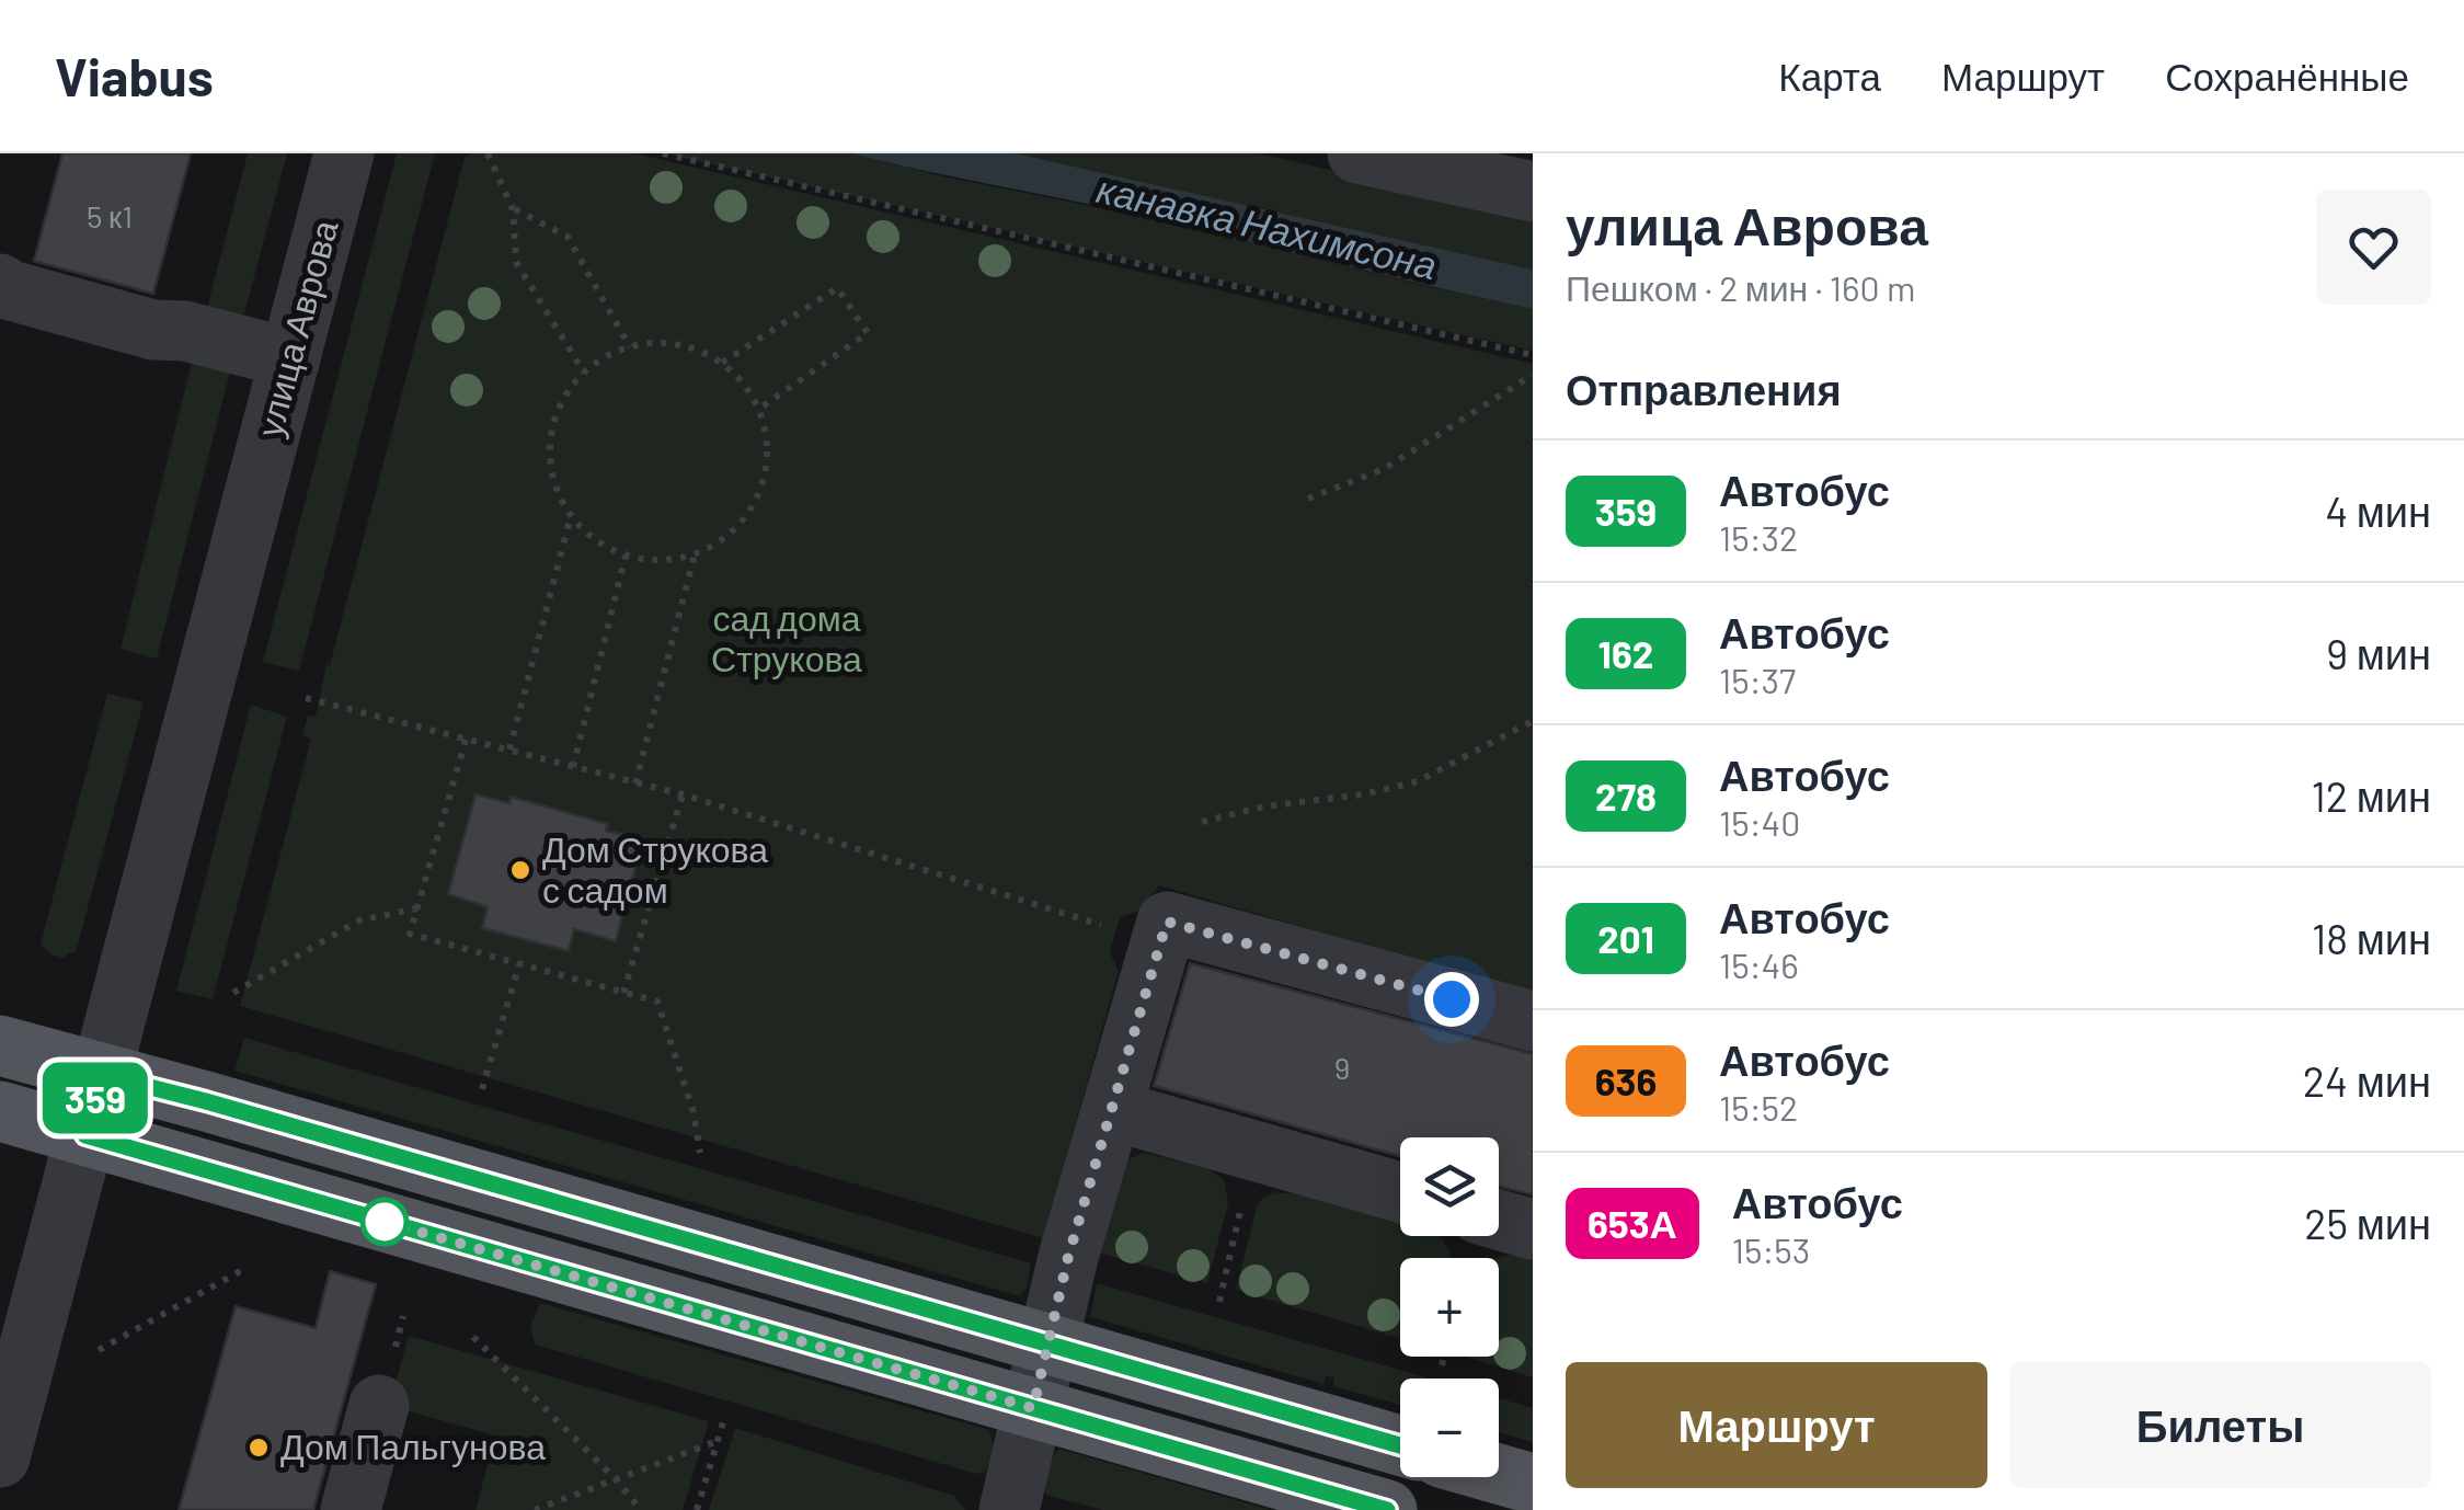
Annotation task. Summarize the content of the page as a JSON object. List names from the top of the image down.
{
  "streets": {
    "street": ["улица Аврова"]
  },
  "water": ["канавка Нахимсона"],
  "parks": ["сад дома Струкова"],
  "places": ["Дом Струкова с садом", "Дом Пальгунова"],
  "lines": ["bus line 359"],
  "house_numbers": ["5 к1", "9"],
  "page": {
    "header": "Viabus",
    "nav": ["Карта", "Маршрут", "Сохранённые"],
    "on_map": "359",
    "heading": [
      ["улица Аврова", "Пешком · 2 мин · 160 m"],
      "Отправления"
    ],
    "list": [
      {
        "mark": "359",
        "name": "Автобус",
        "note": "15:32",
        "value": "4 мин"
      },
      {
        "mark": "162",
        "name": "Автобус",
        "note": "15:37",
        "value": "9 мин"
      },
      {
        "mark": "278",
        "name": "Автобус",
        "note": "15:40",
        "value": "12 мин"
      },
      {
        "mark": "201",
        "name": "Автобус",
        "note": "15:46",
        "value": "18 мин"
      },
      {
        "mark": "636",
        "name": "Автобус",
        "note": "15:52",
        "value": "24 мин"
      },
      {
        "mark": "653А",
        "name": "Автобус",
        "note": "15:53",
        "value": "25 мин"
      }
    ],
    "map_buttons": ["+", "−"],
    "buttons": ["Маршрут", "Билеты"]
  }
}
